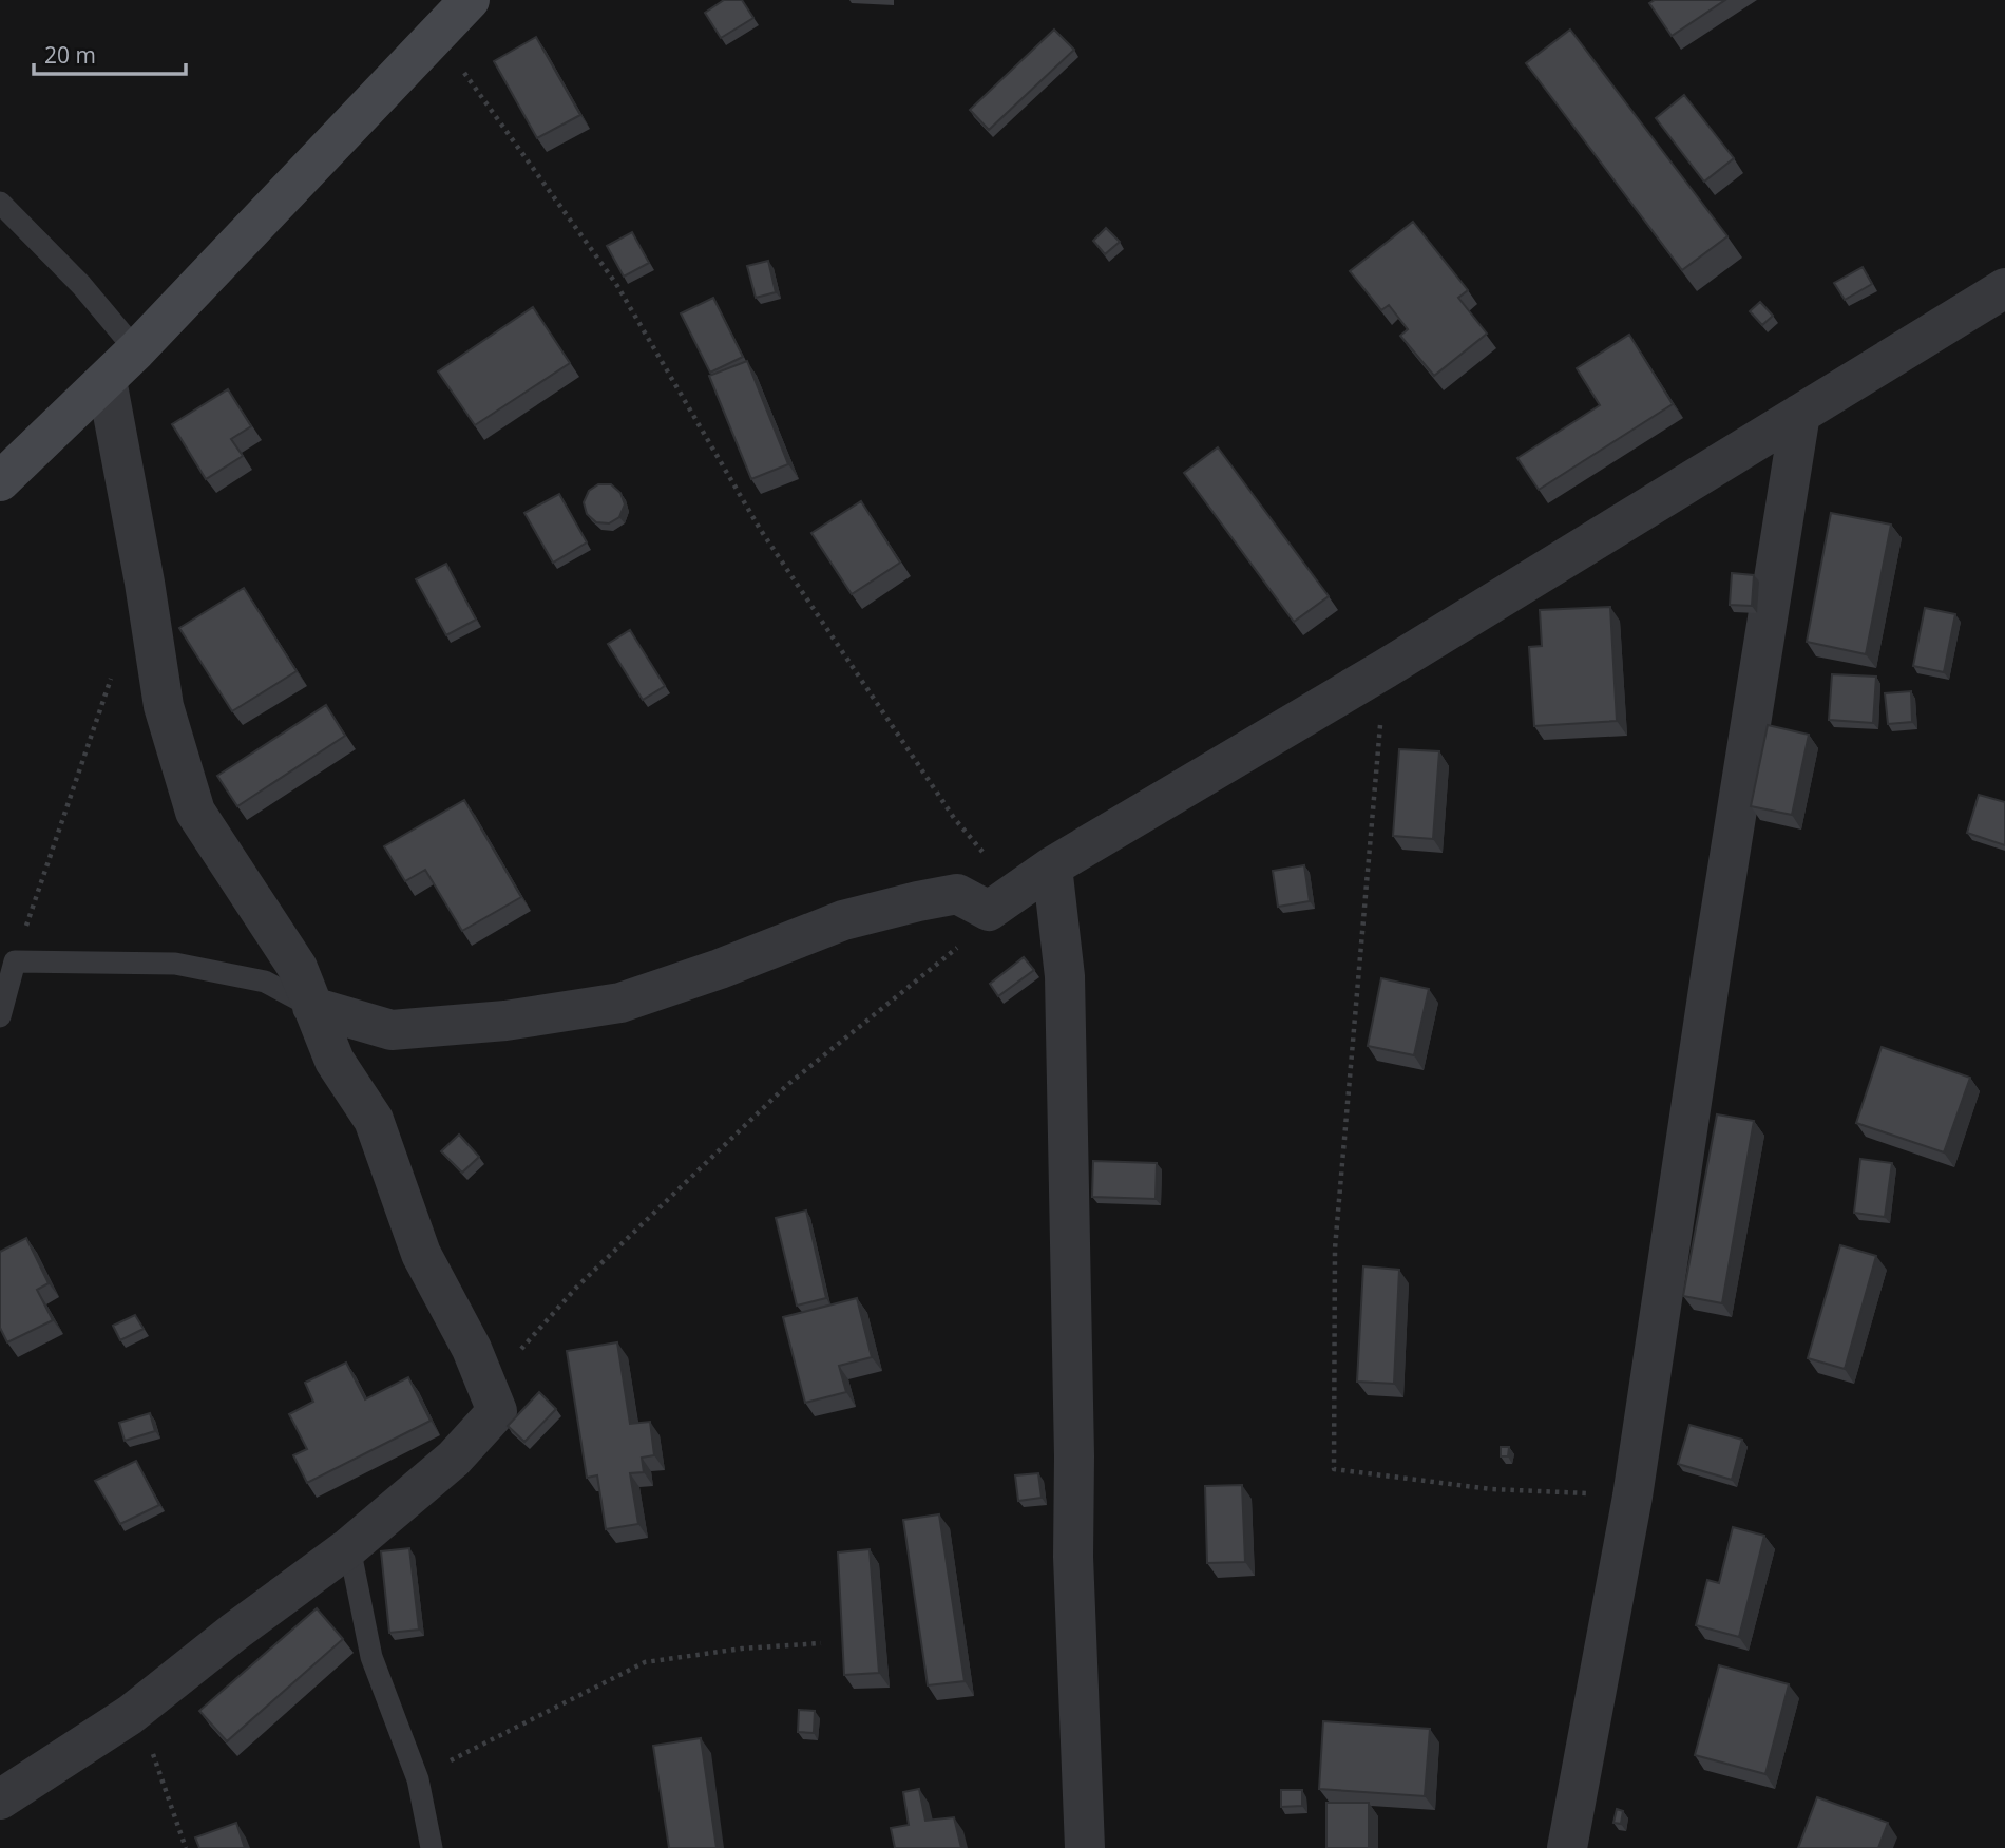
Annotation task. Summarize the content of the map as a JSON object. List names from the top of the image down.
{
  "scale_bar": "20 m"
}
